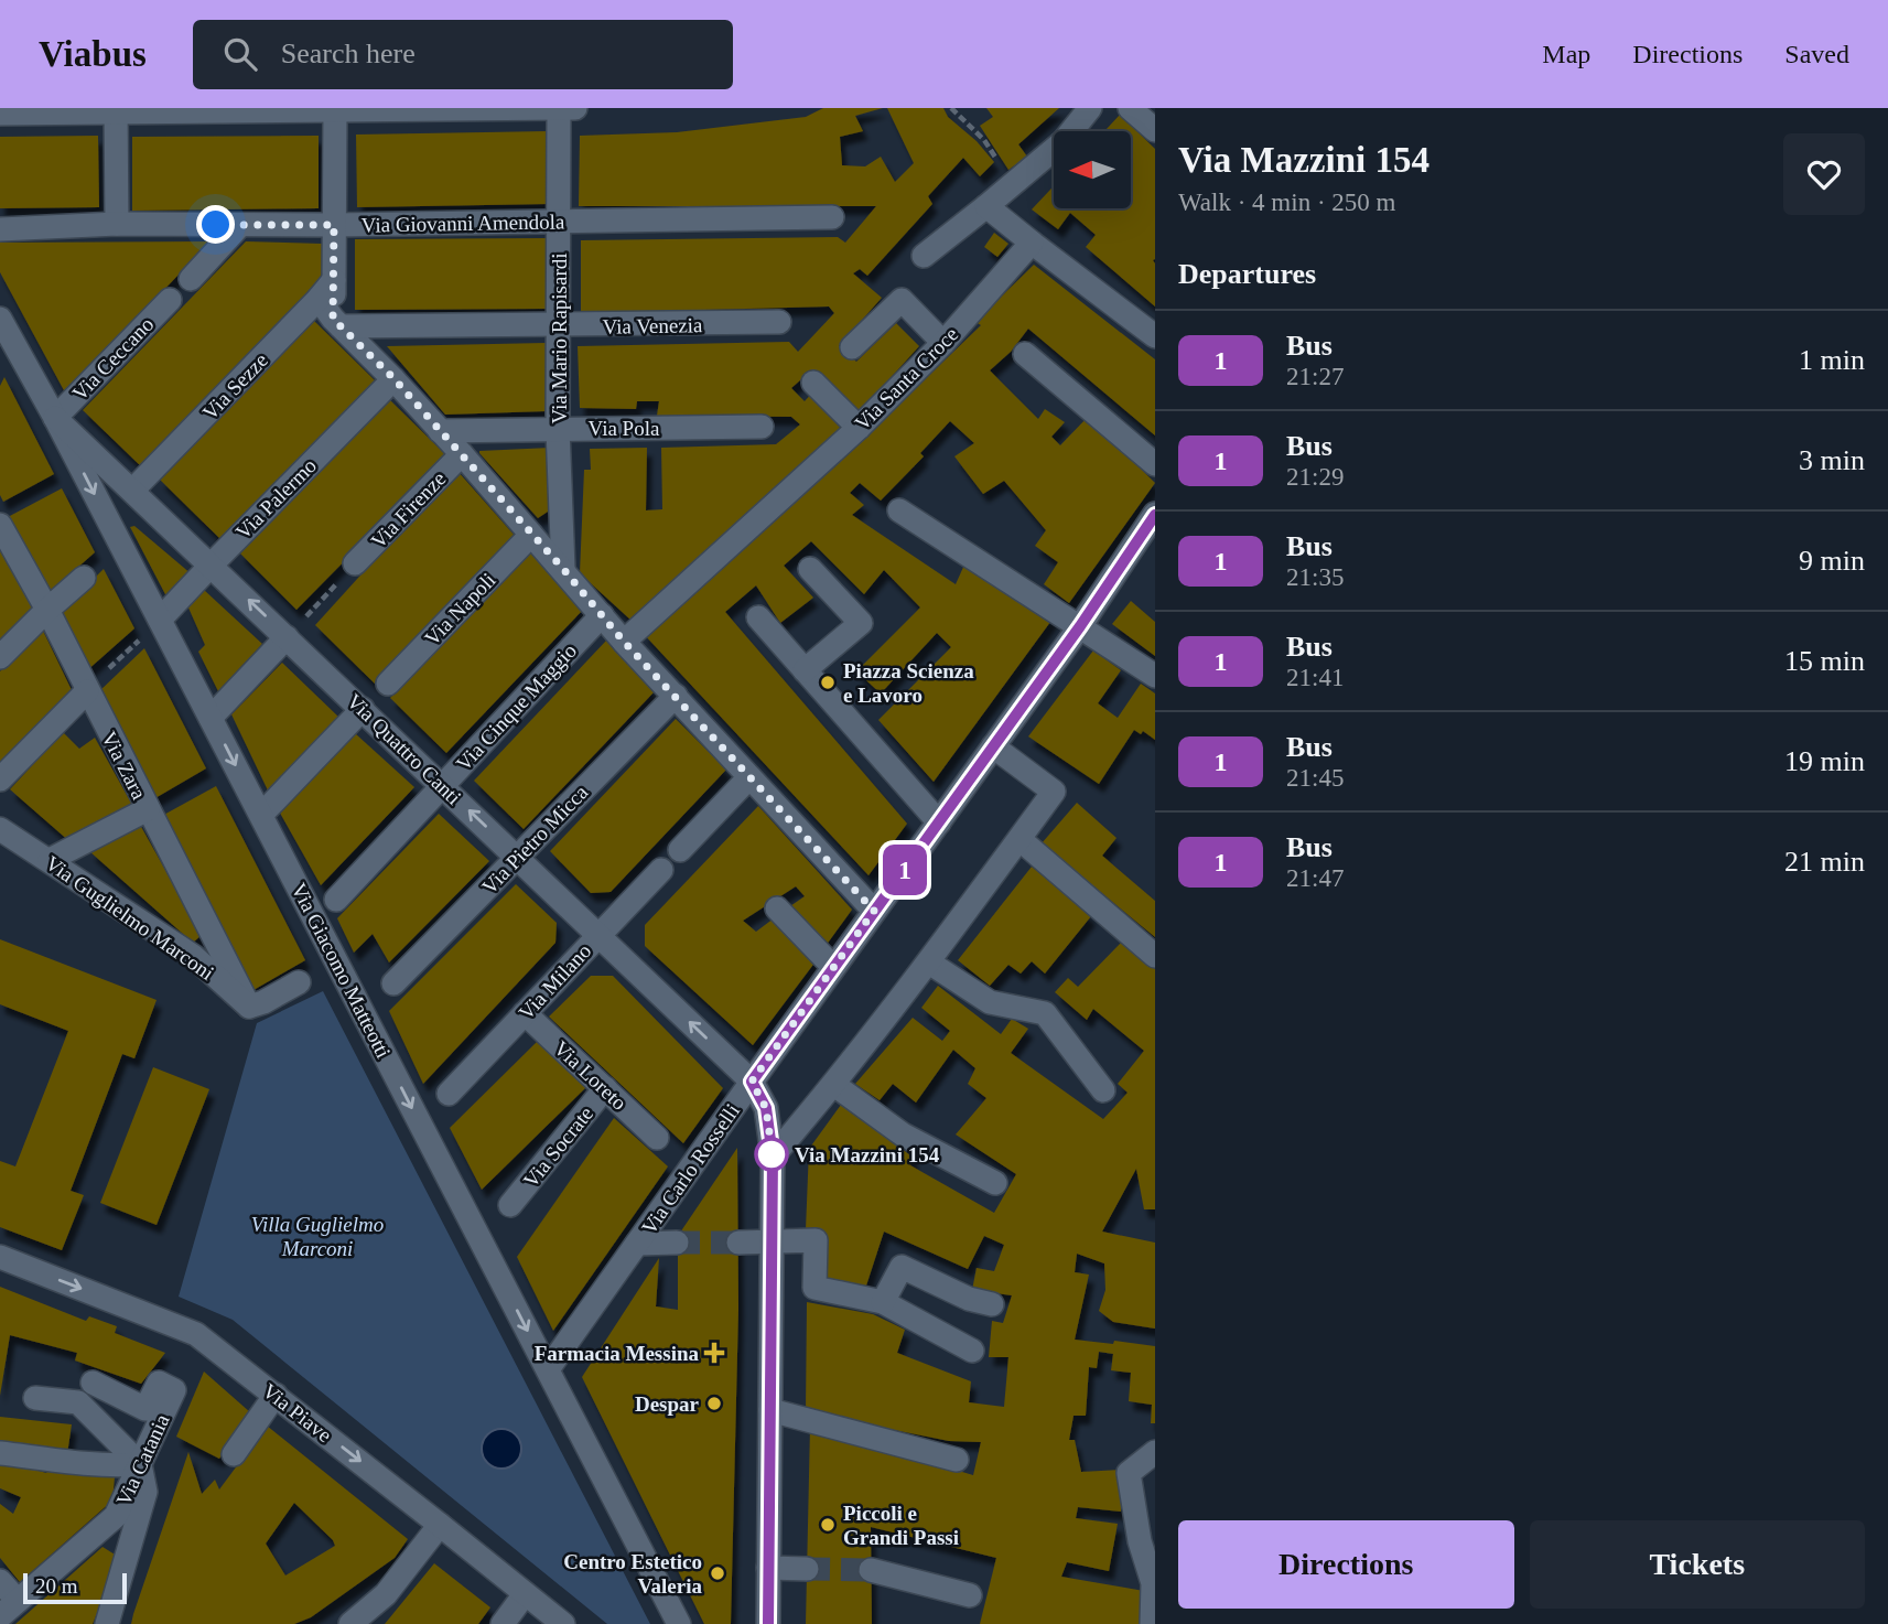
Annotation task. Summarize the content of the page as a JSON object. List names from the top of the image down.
{
  "streets": {
    "street": [
      "Via Giovanni Amendola",
      "Via Venezia",
      "Via Mario Rapisardi",
      "Via Ceccano",
      "Via Santa Croce",
      "Via Sezze",
      "Via Pola",
      "Via Palermo",
      "Via Firenze",
      "Via Napoli",
      "Via Cinque Maggio",
      "Via Quattro Canti",
      "Via Zara",
      "Via Pietro Micca",
      "Via Guglielmo Marconi",
      "Via Giacomo Matteotti",
      "Via Milano",
      "Via Loreto",
      "Via Socrate",
      "Via Carlo Rosselli",
      "Via Piave",
      "Via Catania"
    ]
  },
  "crossings": [
    ["Via Giovanni Amendola", "Via Mario Rapisardi"],
    ["Via Venezia", "Via Mario Rapisardi"],
    ["Via Mario Rapisardi", "Via Pola"],
    ["Via Ceccano", "Via Quattro Canti"],
    ["Via Ceccano", "Via Giacomo Matteotti"],
    ["Via Sezze", "Via Quattro Canti"],
    ["Via Palermo", "Via Quattro Canti"],
    ["Via Palermo", "Via Giacomo Matteotti"],
    ["Via Cinque Maggio", "Via Quattro Canti"],
    ["Via Quattro Canti", "Via Pietro Micca"],
    ["Via Quattro Canti", "Via Giacomo Matteotti"],
    ["Via Quattro Canti", "Via Milano"],
    ["Via Quattro Canti", "Via Carlo Rosselli"],
    ["Via Zara", "Via Guglielmo Marconi"],
    ["Via Giacomo Matteotti", "Via Carlo Rosselli"],
    ["Via Milano", "Via Loreto"],
    ["Via Loreto", "Via Socrate"]
  ],
  "one_way": ["Via Quattro Canti", "Via Giacomo Matteotti", "Via Piave"],
  "parks": ["Villa Guglielmo Marconi"],
  "places": {
    "other": [
      "Piazza Scienza e Lavoro",
      "Via Mazzini 154",
      "Despar",
      "Piccoli e Grandi Passi",
      "Centro Estetico Valeria"
    ],
    "health": ["Farmacia Messina"]
  },
  "lines": ["bus line 1"],
  "scale_bar": "20 m",
  "north": "left",
  "page": {
    "header": "Viabus",
    "search": "Search here",
    "nav": ["Map", "Directions", "Saved"],
    "on_map": "1",
    "heading": [
      ["Via Mazzini 154", "Walk · 4 min · 250 m"],
      "Departures"
    ],
    "list": [
      {
        "mark": "1",
        "name": "Bus",
        "note": "21:27",
        "value": "1 min"
      },
      {
        "mark": "1",
        "name": "Bus",
        "note": "21:29",
        "value": "3 min"
      },
      {
        "mark": "1",
        "name": "Bus",
        "note": "21:35",
        "value": "9 min"
      },
      {
        "mark": "1",
        "name": "Bus",
        "note": "21:41",
        "value": "15 min"
      },
      {
        "mark": "1",
        "name": "Bus",
        "note": "21:45",
        "value": "19 min"
      },
      {
        "mark": "1",
        "name": "Bus",
        "note": "21:47",
        "value": "21 min"
      }
    ],
    "buttons": ["Directions", "Tickets"],
    "scale": "20 m"
  }
}
